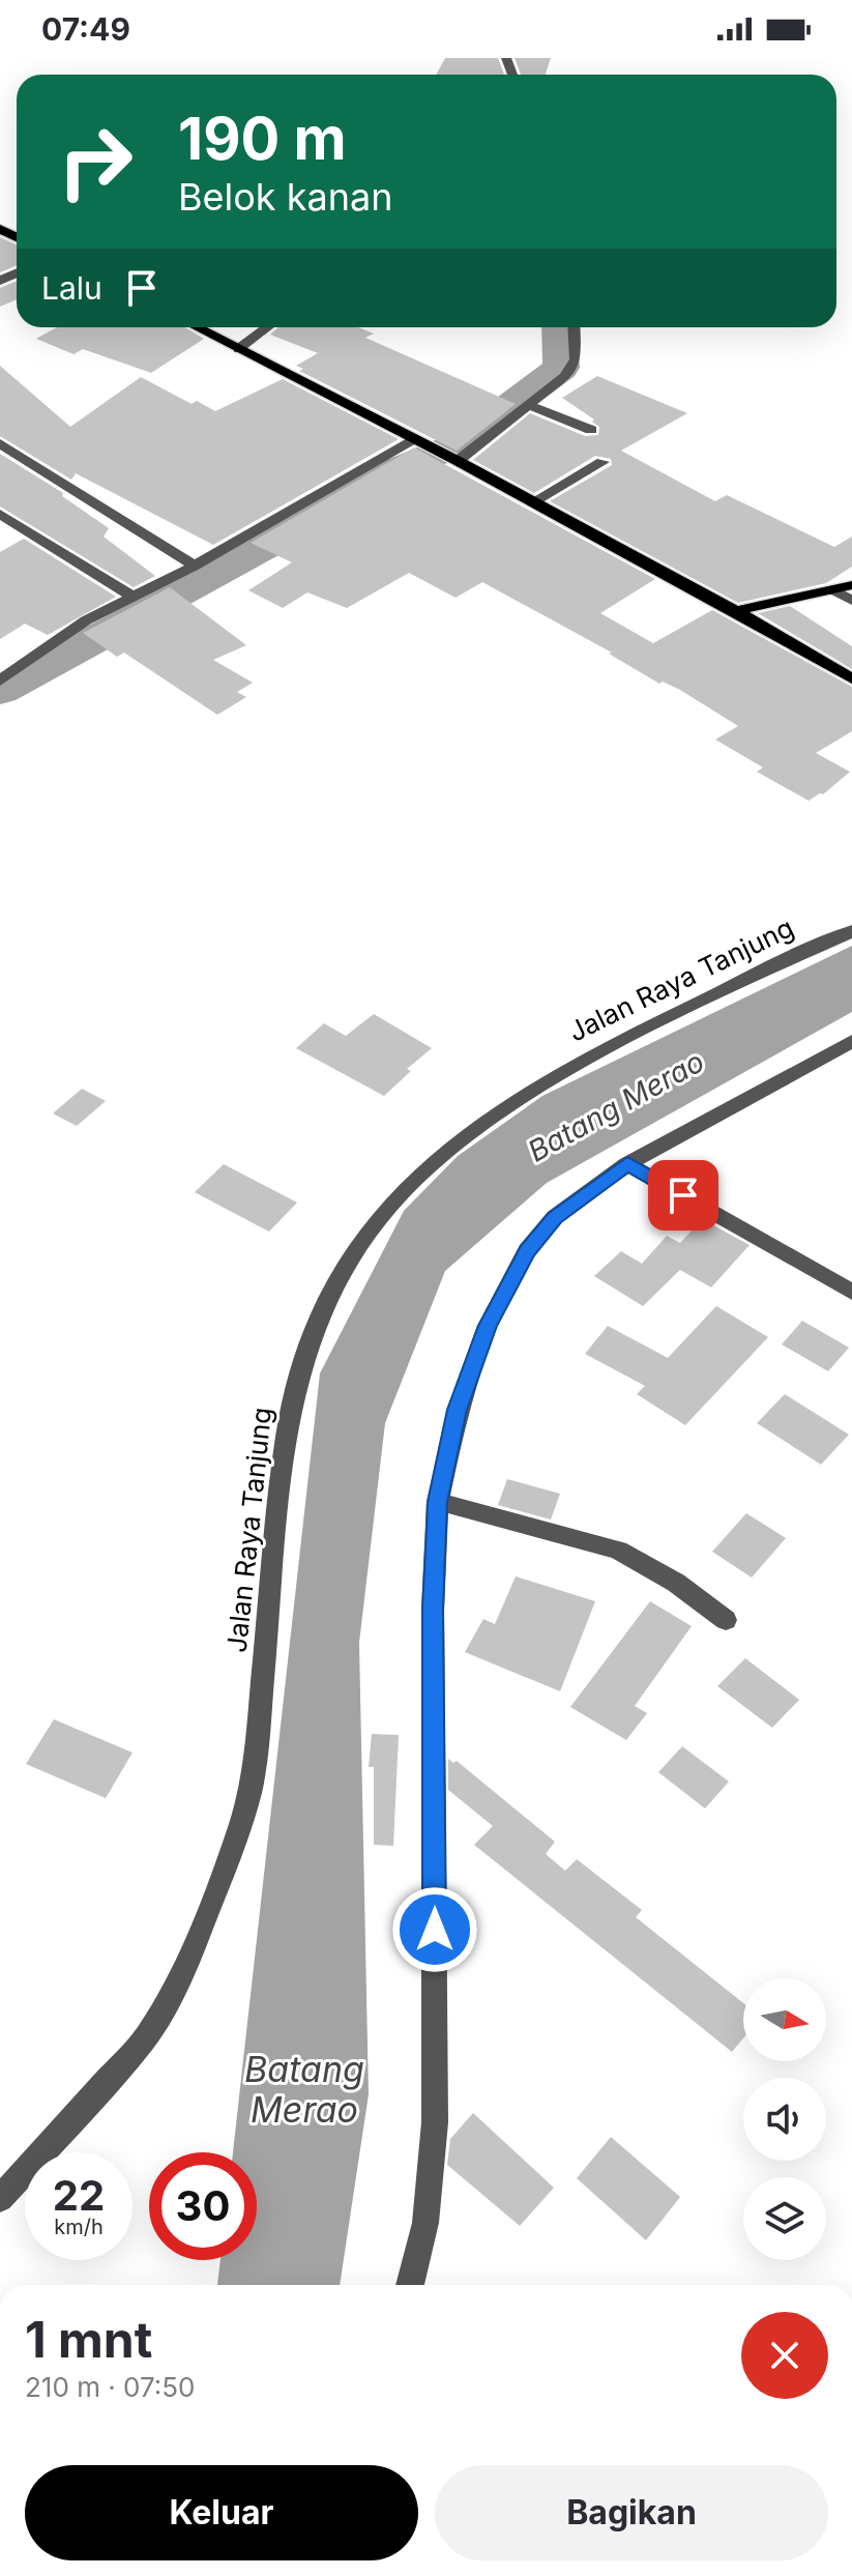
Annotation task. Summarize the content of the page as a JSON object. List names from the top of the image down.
{
  "streets": {
    "street": ["Jalan Raya Tanjung"]
  },
  "water": ["Batang Merao"],
  "north": "right",
  "page": {
    "status": "07:49",
    "turn": ["190 m", "Belok kanan"],
    "then": "Lalu",
    "speed": "22 km/h",
    "limit": "30",
    "heading": ["1 mnt", "210 m · 07:50"],
    "buttons": ["Keluar", "Bagikan"]
  }
}
